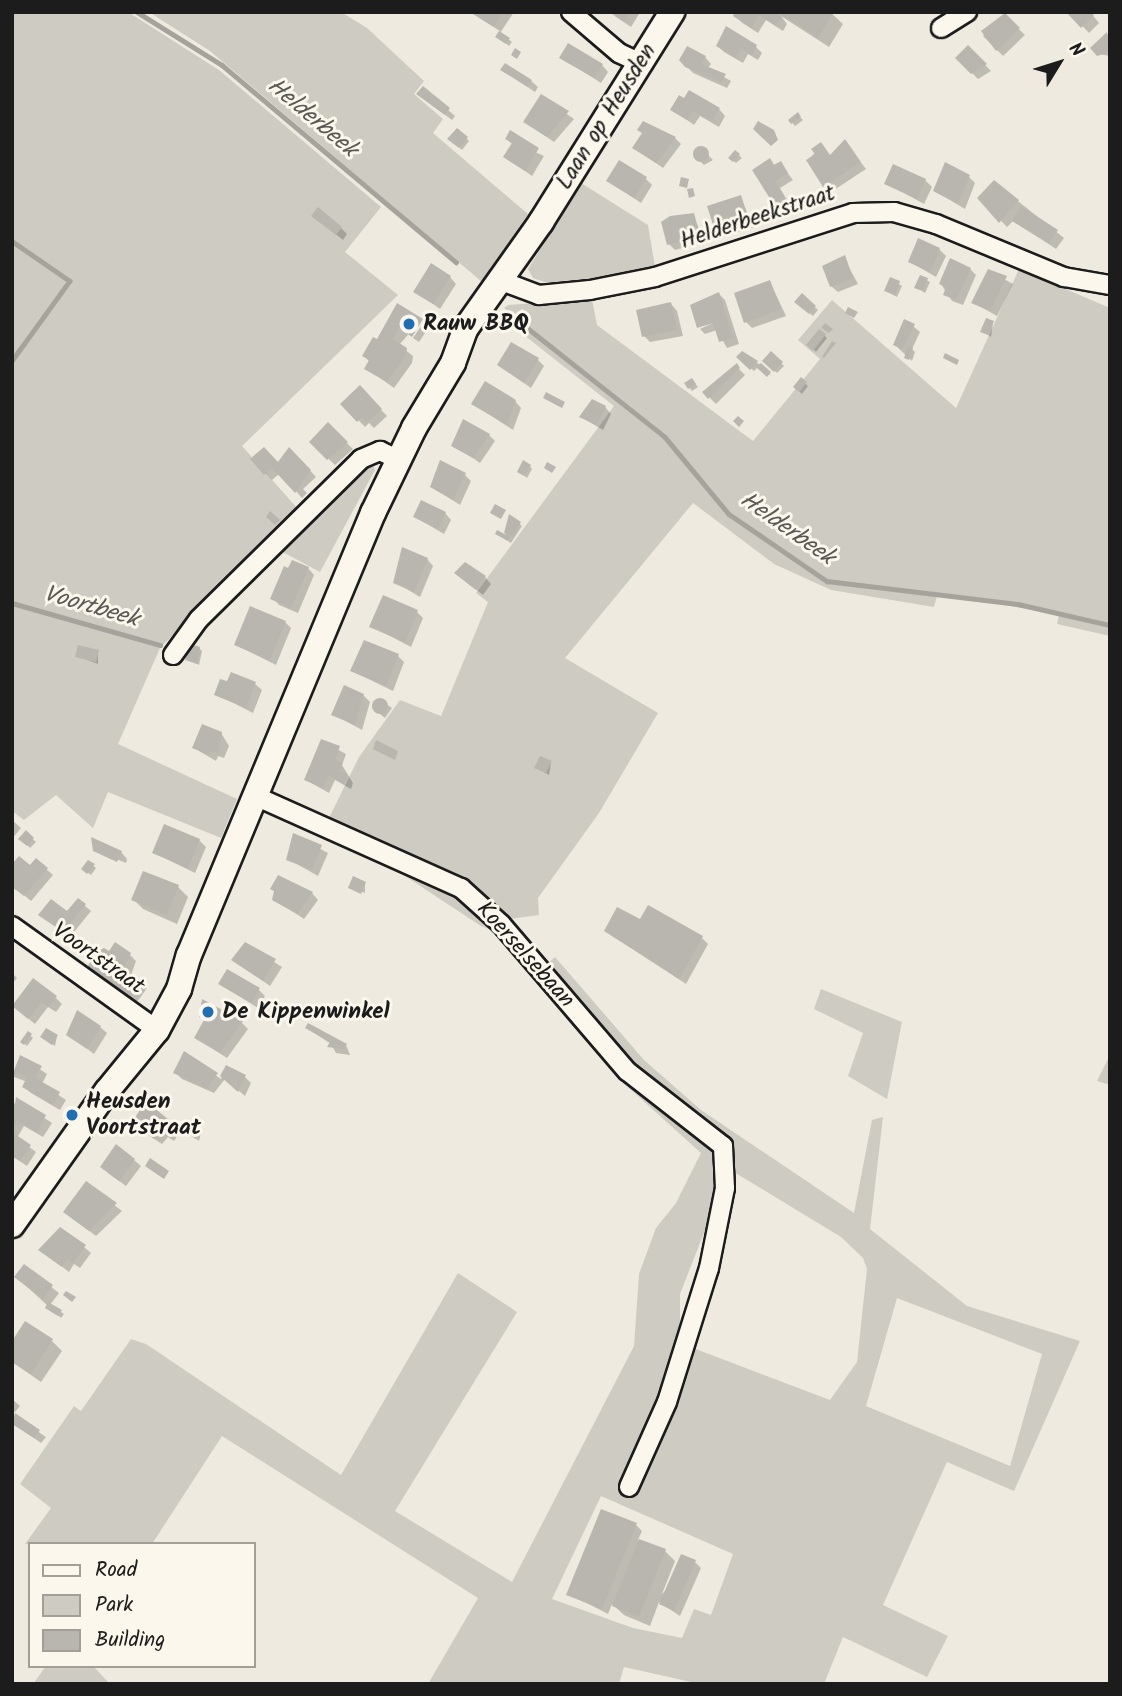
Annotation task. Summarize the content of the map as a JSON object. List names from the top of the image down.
{
  "streets": {
    "street": [
      "Laan op Heusden",
      "Helderbeekstraat",
      "Koerselsebaan",
      "Voortstraat"
    ]
  },
  "crossings": [
    ["Laan op Heusden", "Helderbeekstraat"]
  ],
  "water": ["Helderbeek", "Voortbeek"],
  "places": ["Rauw BBQ", "De Kippenwinkel", "Heusden Voortstraat"],
  "legend": ["Road", "Park", "Building"],
  "north": "top right"
}
